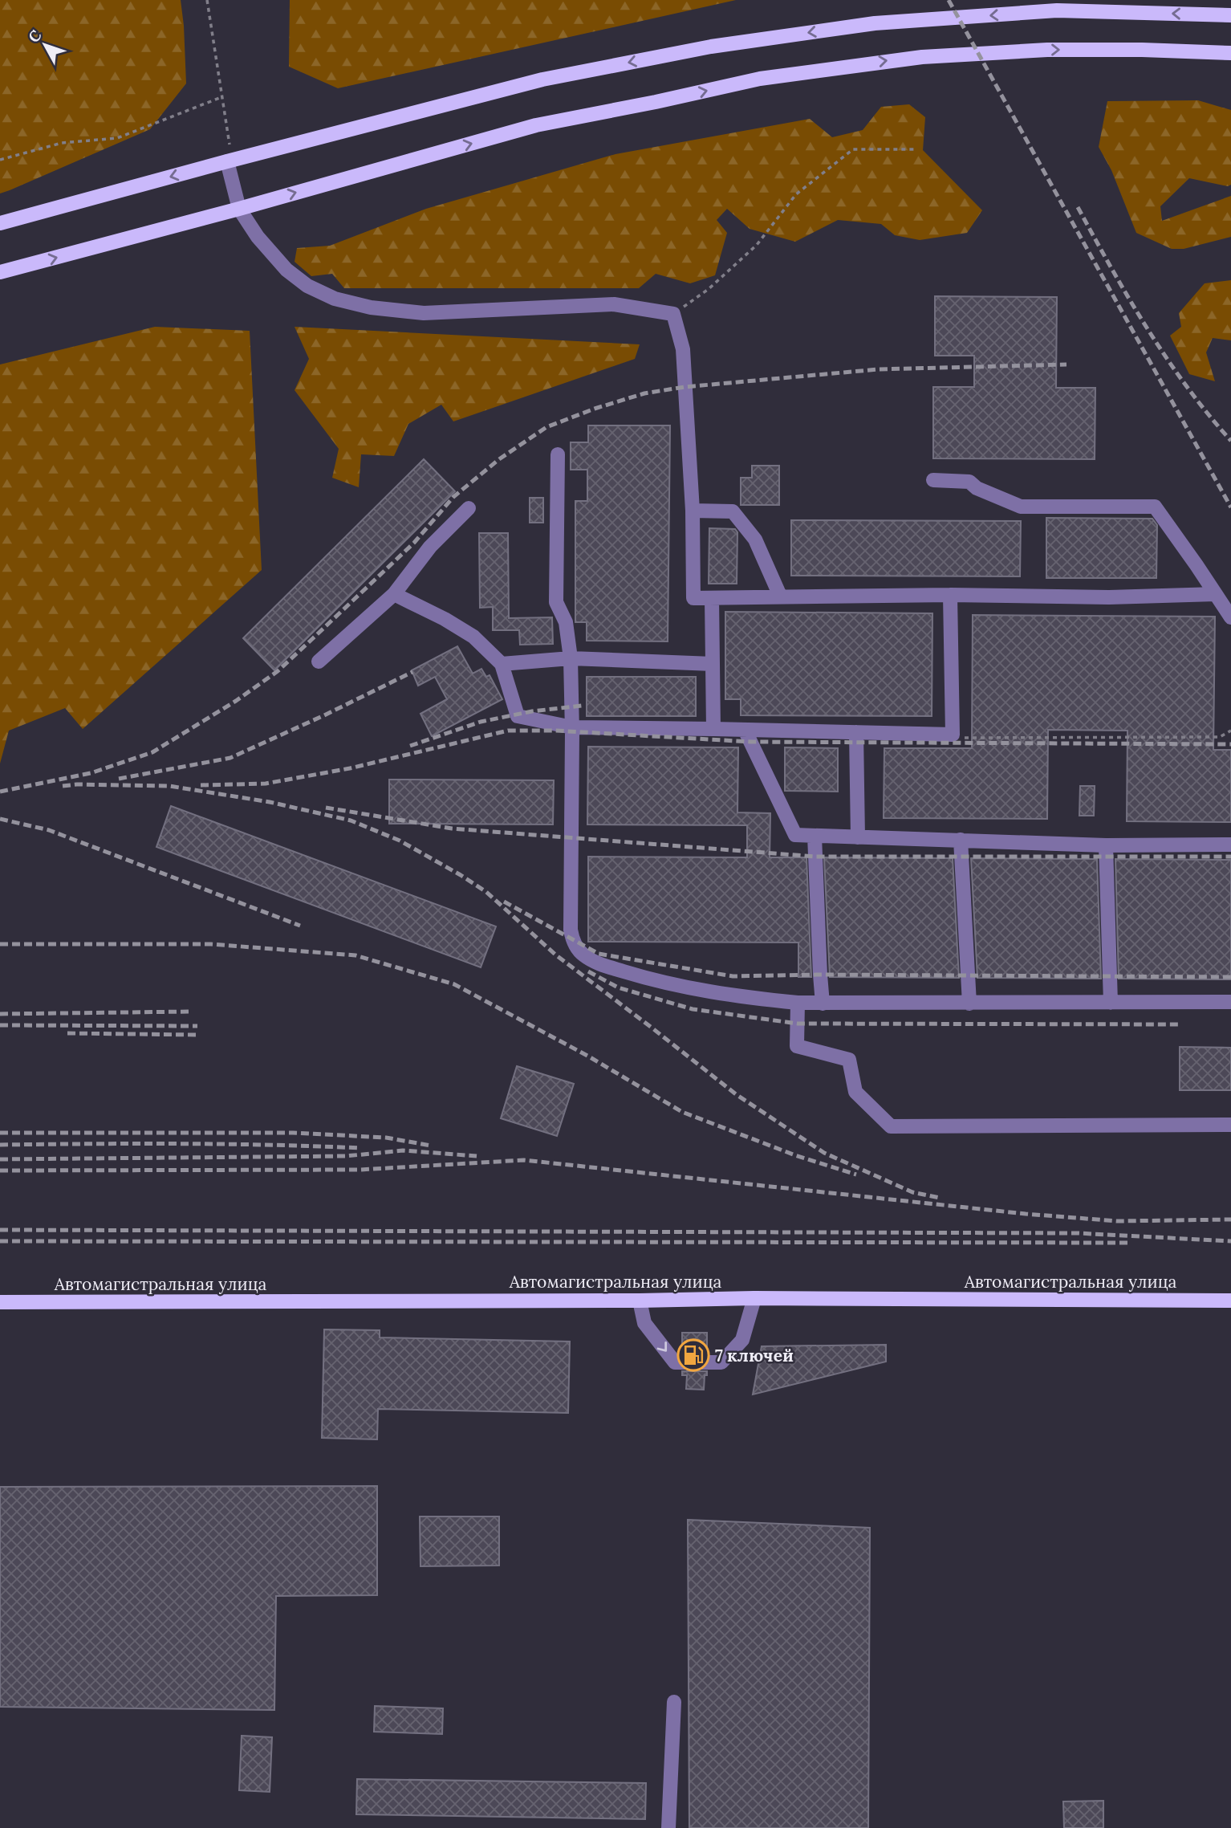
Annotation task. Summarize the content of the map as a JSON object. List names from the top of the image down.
{
  "streets": {
    "main road": ["Автомагистральная улица"]
  },
  "places": {
    "fuel station": ["7 ключей"]
  },
  "north": "top left"
}
